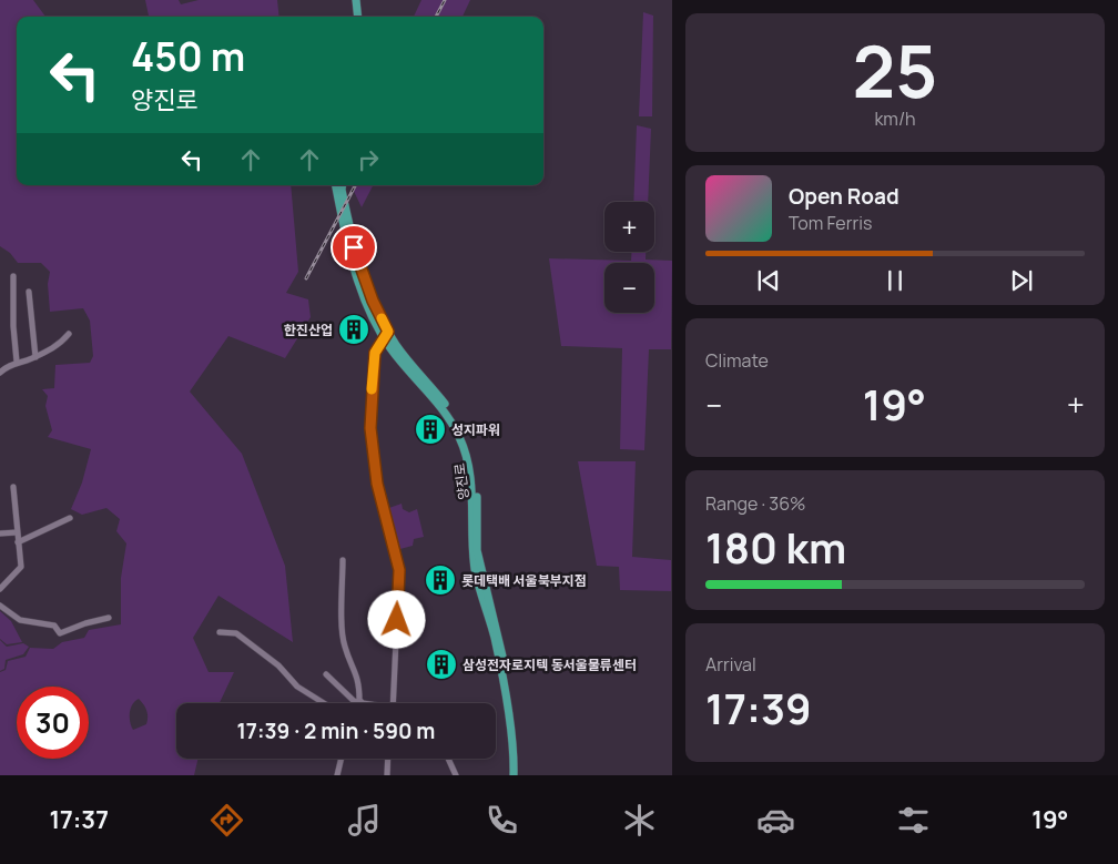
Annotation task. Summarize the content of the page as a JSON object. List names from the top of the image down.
{
  "streets": {
    "main road": ["양진로"]
  },
  "places": {
    "building": [
      "한진산업",
      "성지파워",
      "롯데택배 서울북부지점",
      "삼성전자로지텍 동서울물류센터"
    ]
  },
  "page": {
    "tile": [
      ["25", "km/h"],
      "Climate",
      ["Range · 36%", "180 km"],
      ["Arrival", "17:39"]
    ],
    "turn": ["450 m", "양진로"],
    "song": ["Open Road", "Tom Ferris"],
    "map_buttons": ["+", "−"],
    "heat": ["−", "19°", "+"],
    "limit": "30",
    "trip": "17:39 · 2 min · 590 m",
    "tabs": ["17:37", "19°"]
  }
}
